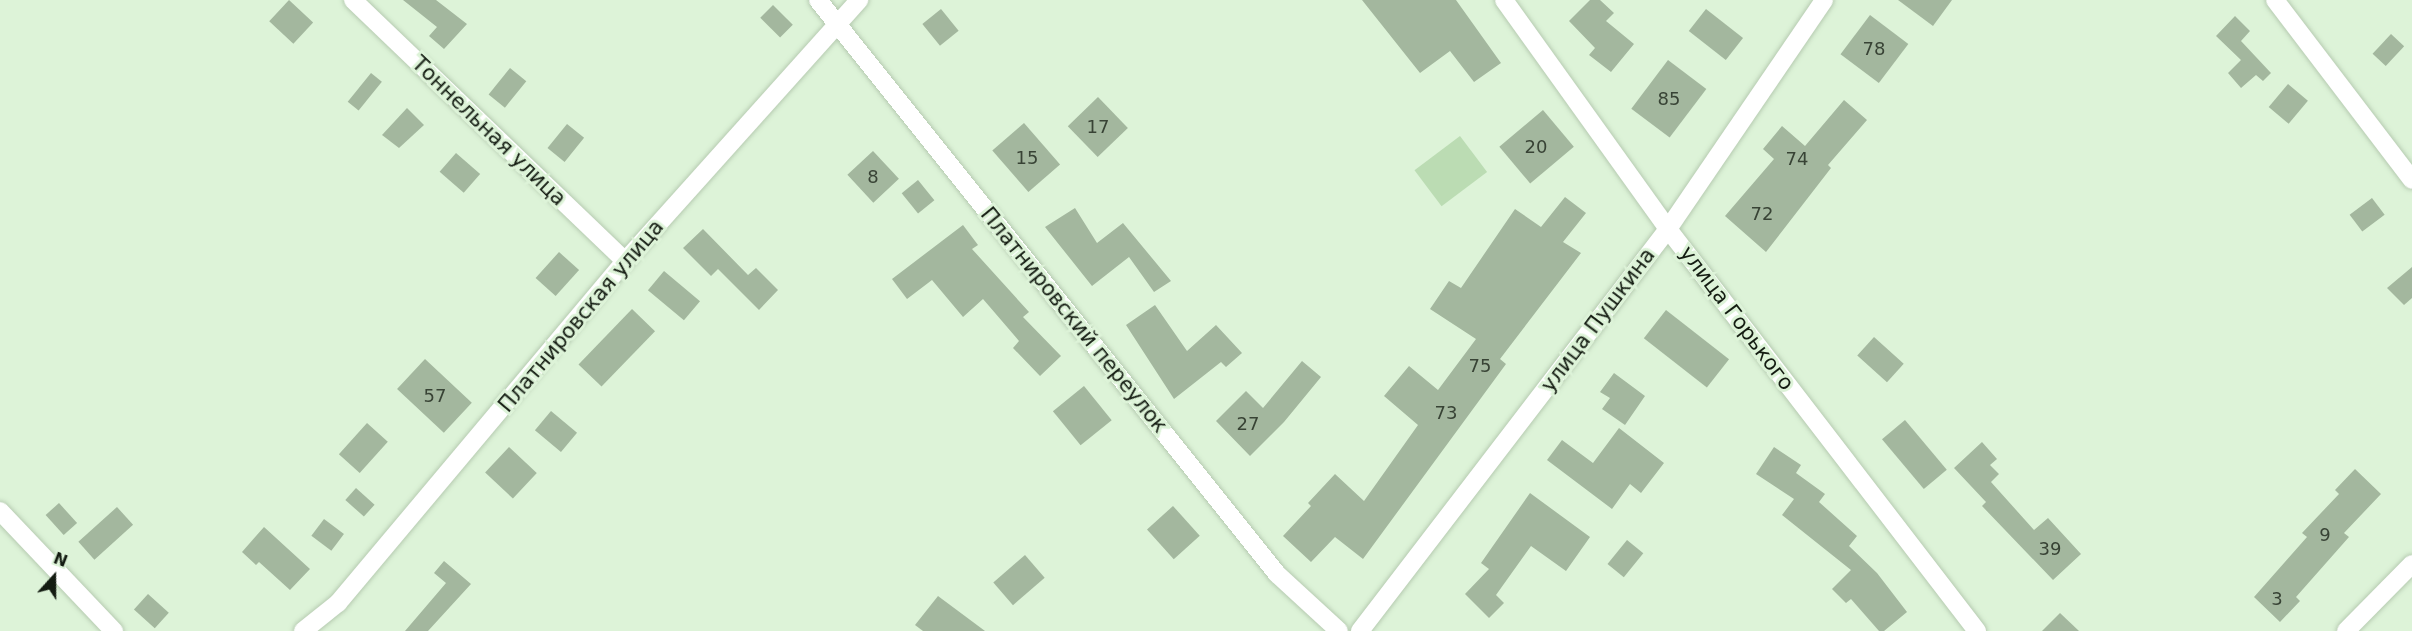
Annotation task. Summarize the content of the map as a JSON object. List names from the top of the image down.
{
  "streets": {
    "street": [
      "Тоннельная улица",
      "Платнировская улица",
      "улица Горького",
      "Платнировский переулок",
      "улица Пушкина"
    ]
  },
  "crossings": [
    ["Тоннельная улица", "Платнировская улица"],
    ["Платнировская улица", "Платнировский переулок"],
    ["улица Горького", "улица Пушкина"]
  ],
  "house_numbers": [
    "78",
    "85",
    "17",
    "20",
    "15",
    "74",
    "8",
    "72",
    "75",
    "57",
    "73",
    "27",
    "9",
    "39",
    "3"
  ],
  "north": "top"
}
